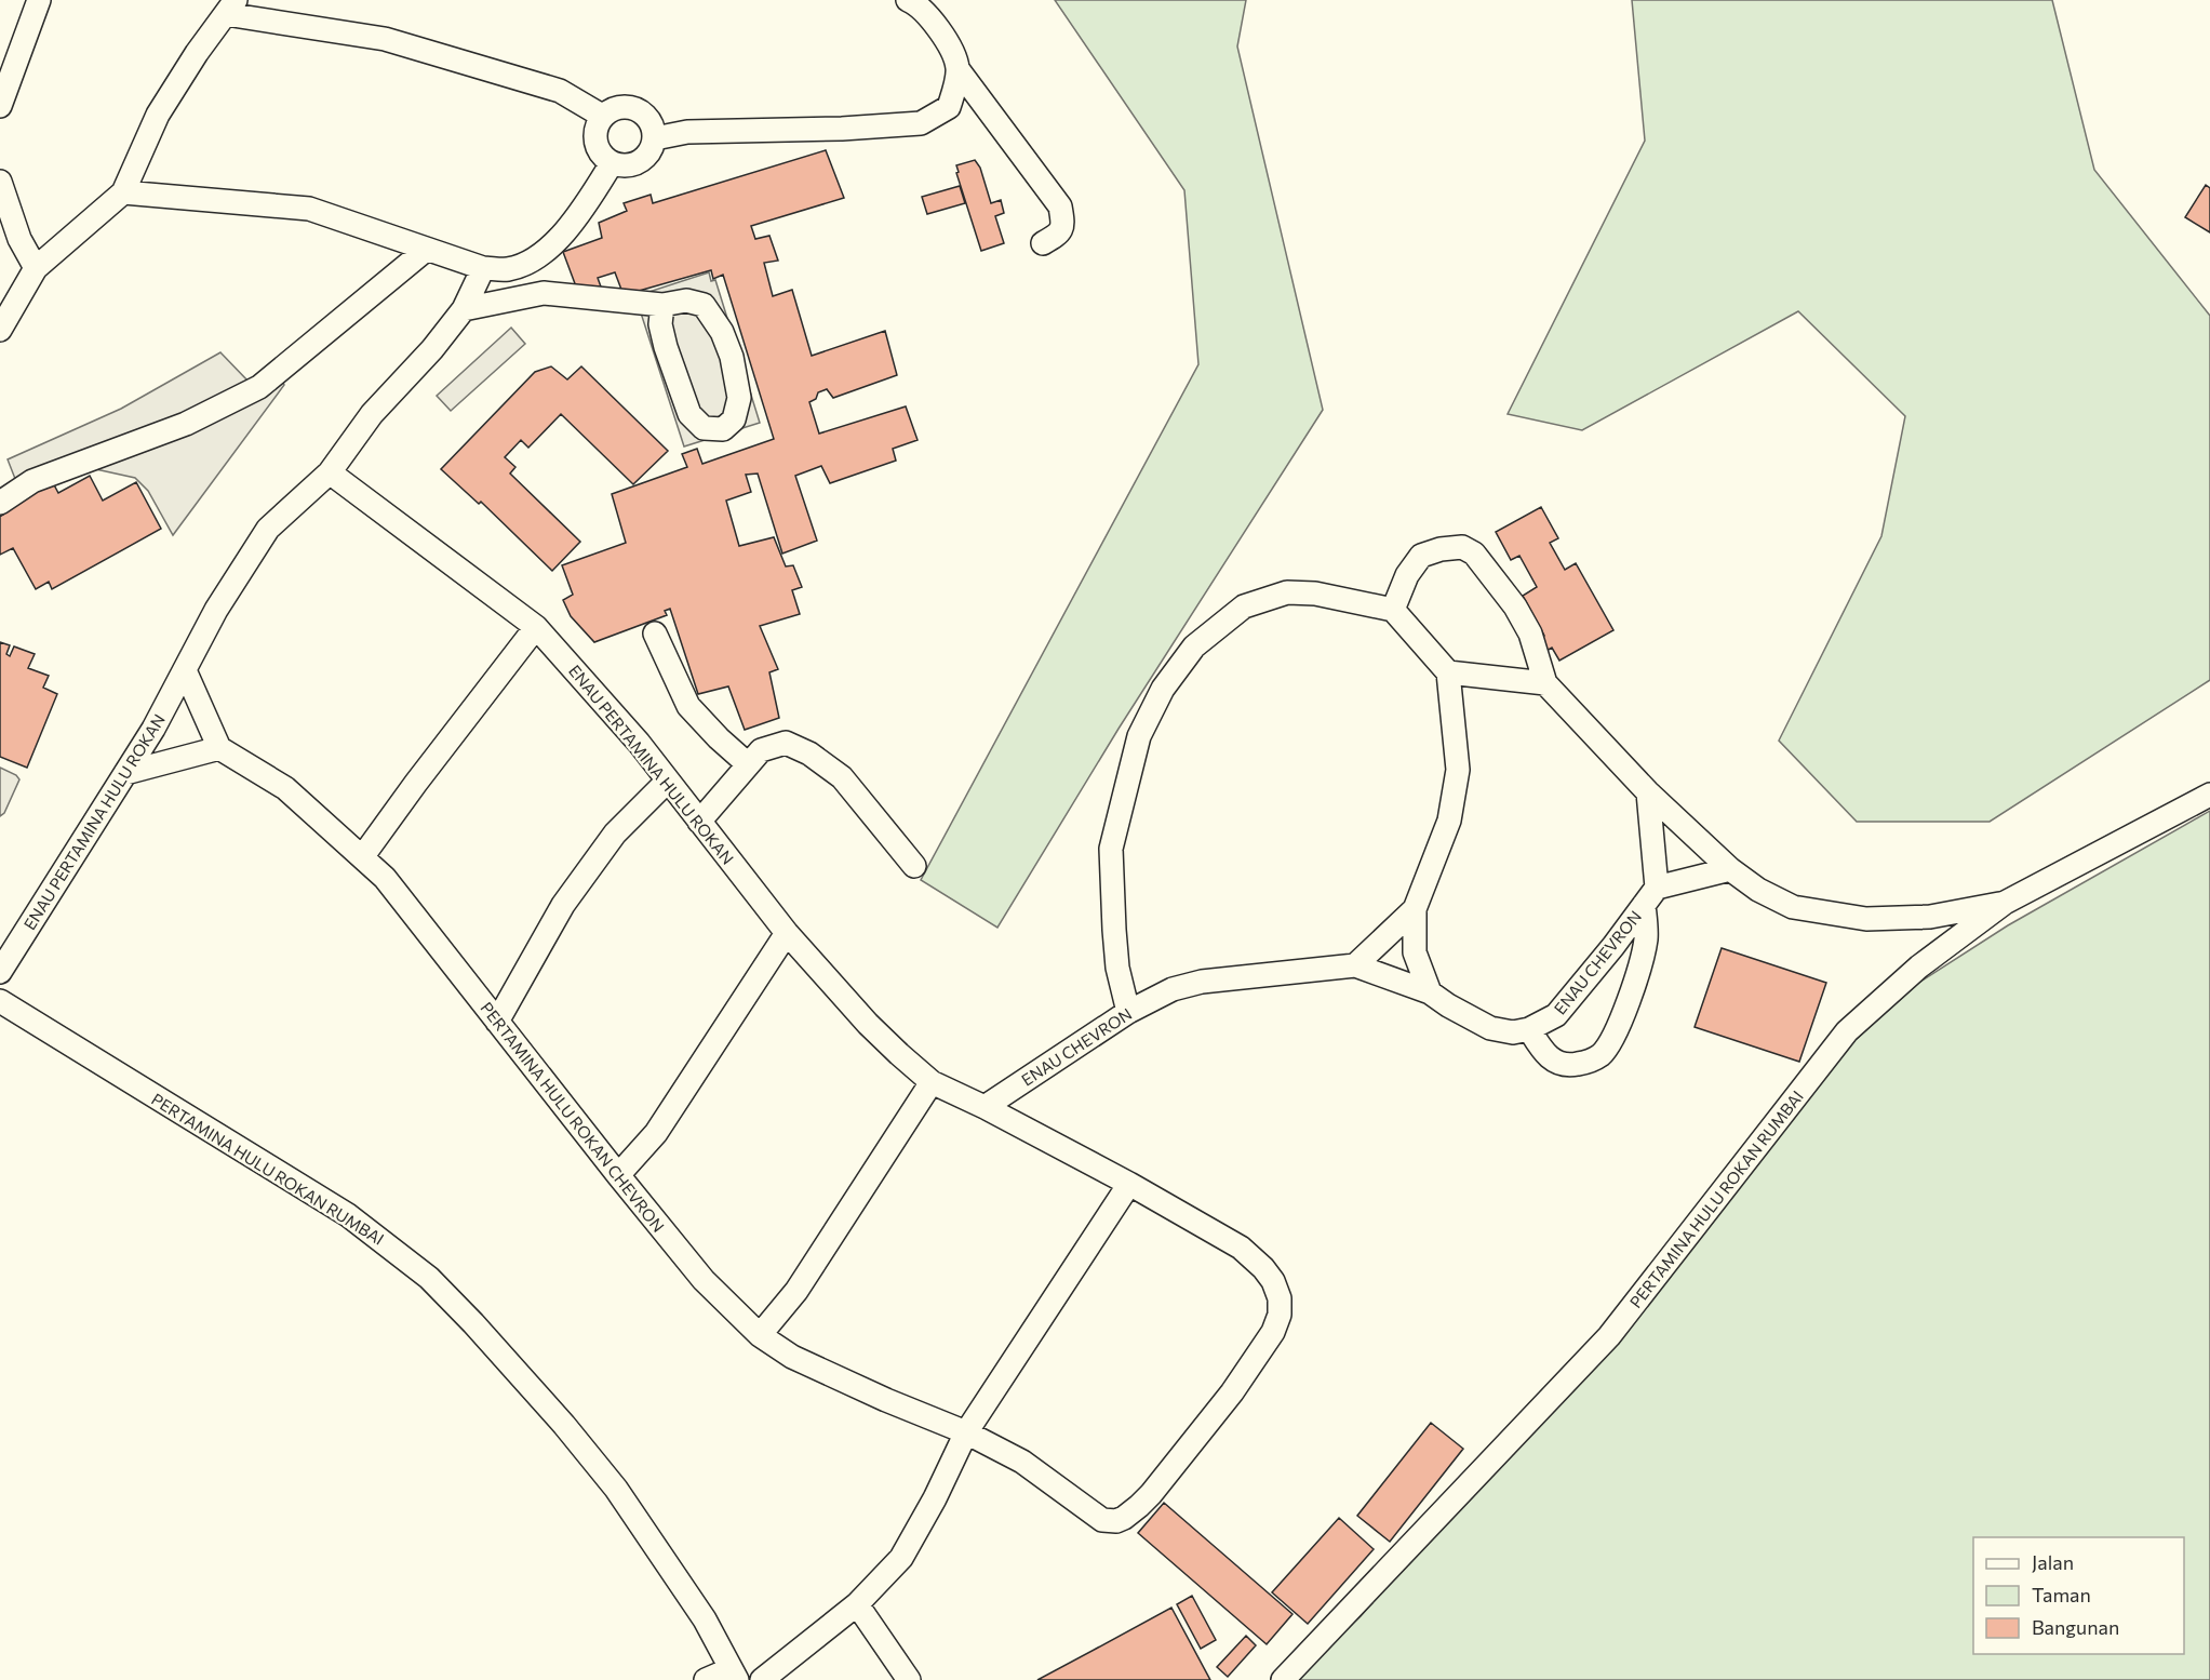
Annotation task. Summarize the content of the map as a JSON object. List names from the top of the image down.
{
  "streets": {
    "street": [
      "ENAU PERTAMINA HULU ROKAN",
      "ENAU CHEVRON",
      "PERTAMINA HULU ROKAN CHEVRON",
      "PERTAMINA HULU ROKAN RUMBAI"
    ]
  },
  "crossings": [
    ["ENAU PERTAMINA HULU ROKAN", "ENAU CHEVRON"],
    ["ENAU PERTAMINA HULU ROKAN", "PERTAMINA HULU ROKAN CHEVRON"]
  ],
  "legend": ["Jalan", "Taman", "Bangunan"]
}
